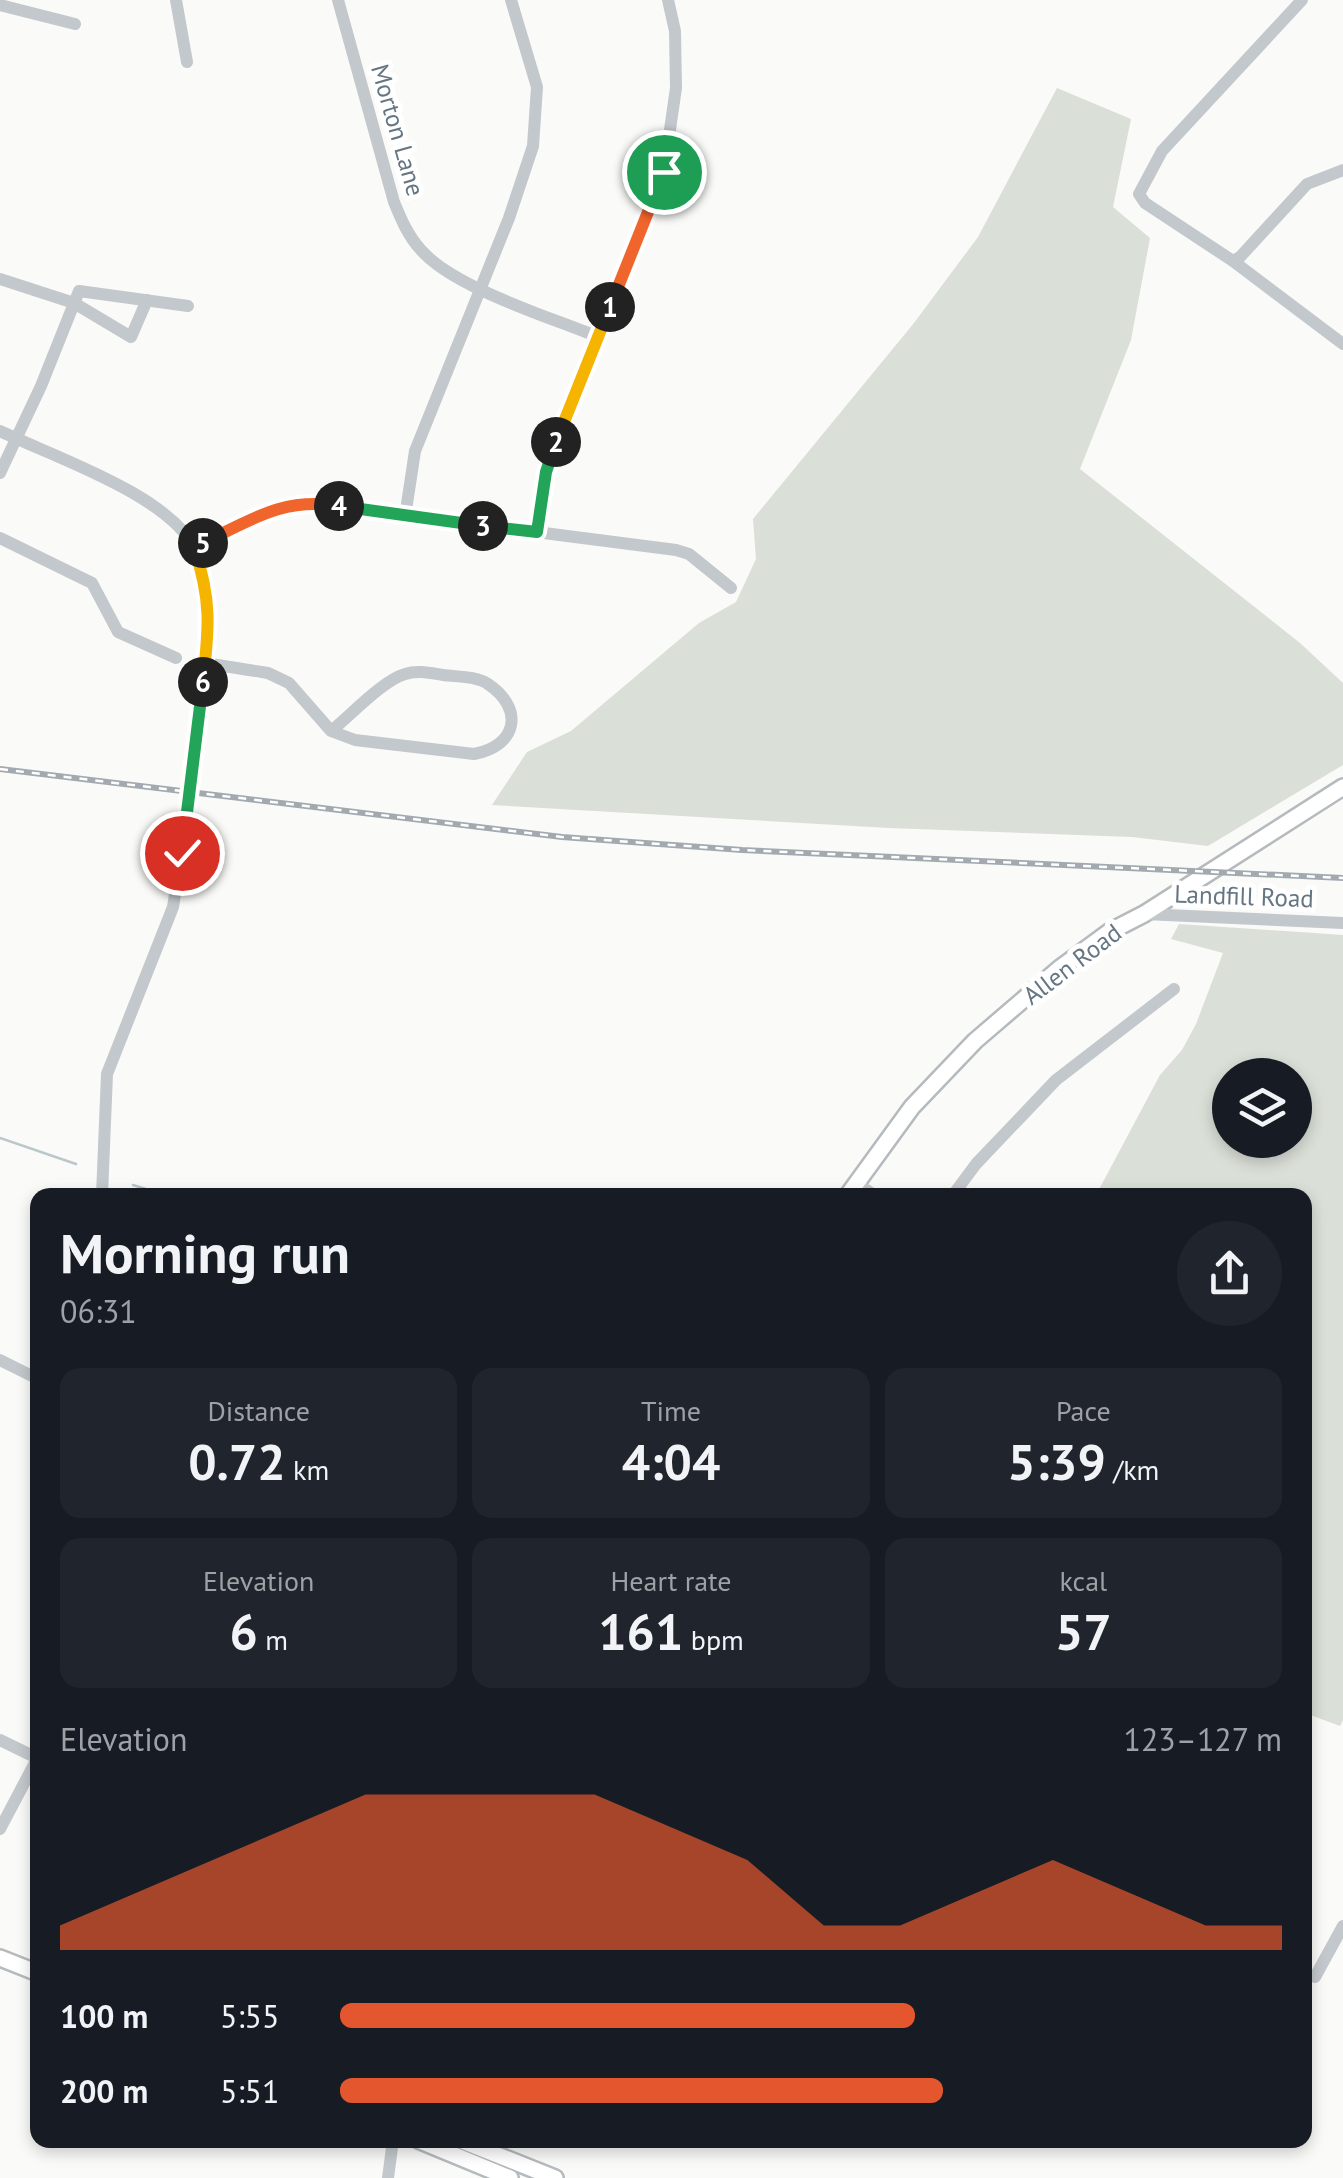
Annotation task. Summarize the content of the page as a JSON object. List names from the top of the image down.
{
  "streets": {
    "main road": ["Allen Road"],
    "street": ["Morton Lane", "Landfill Road"]
  },
  "crossings": [
    ["Landfill Road", "Allen Road"]
  ],
  "page": {
    "pins": [
      "1",
      "2",
      "4",
      "3",
      "5",
      "6"
    ],
    "heading": ["Morning run", "06:31"],
    "stats": [
      ["Distance", "0.72 km"],
      ["Time", "4:04"],
      ["Pace", "5:39 /km"],
      ["Elevation", "6 m"],
      ["Heart rate", "161 bpm"],
      ["kcal", "57"]
    ],
    "chart": ["Elevation", "123–127 m"],
    "list": [
      {
        "name": "100 m",
        "note": "5:55"
      },
      {
        "name": "200 m",
        "note": "5:51"
      }
    ]
  }
}
